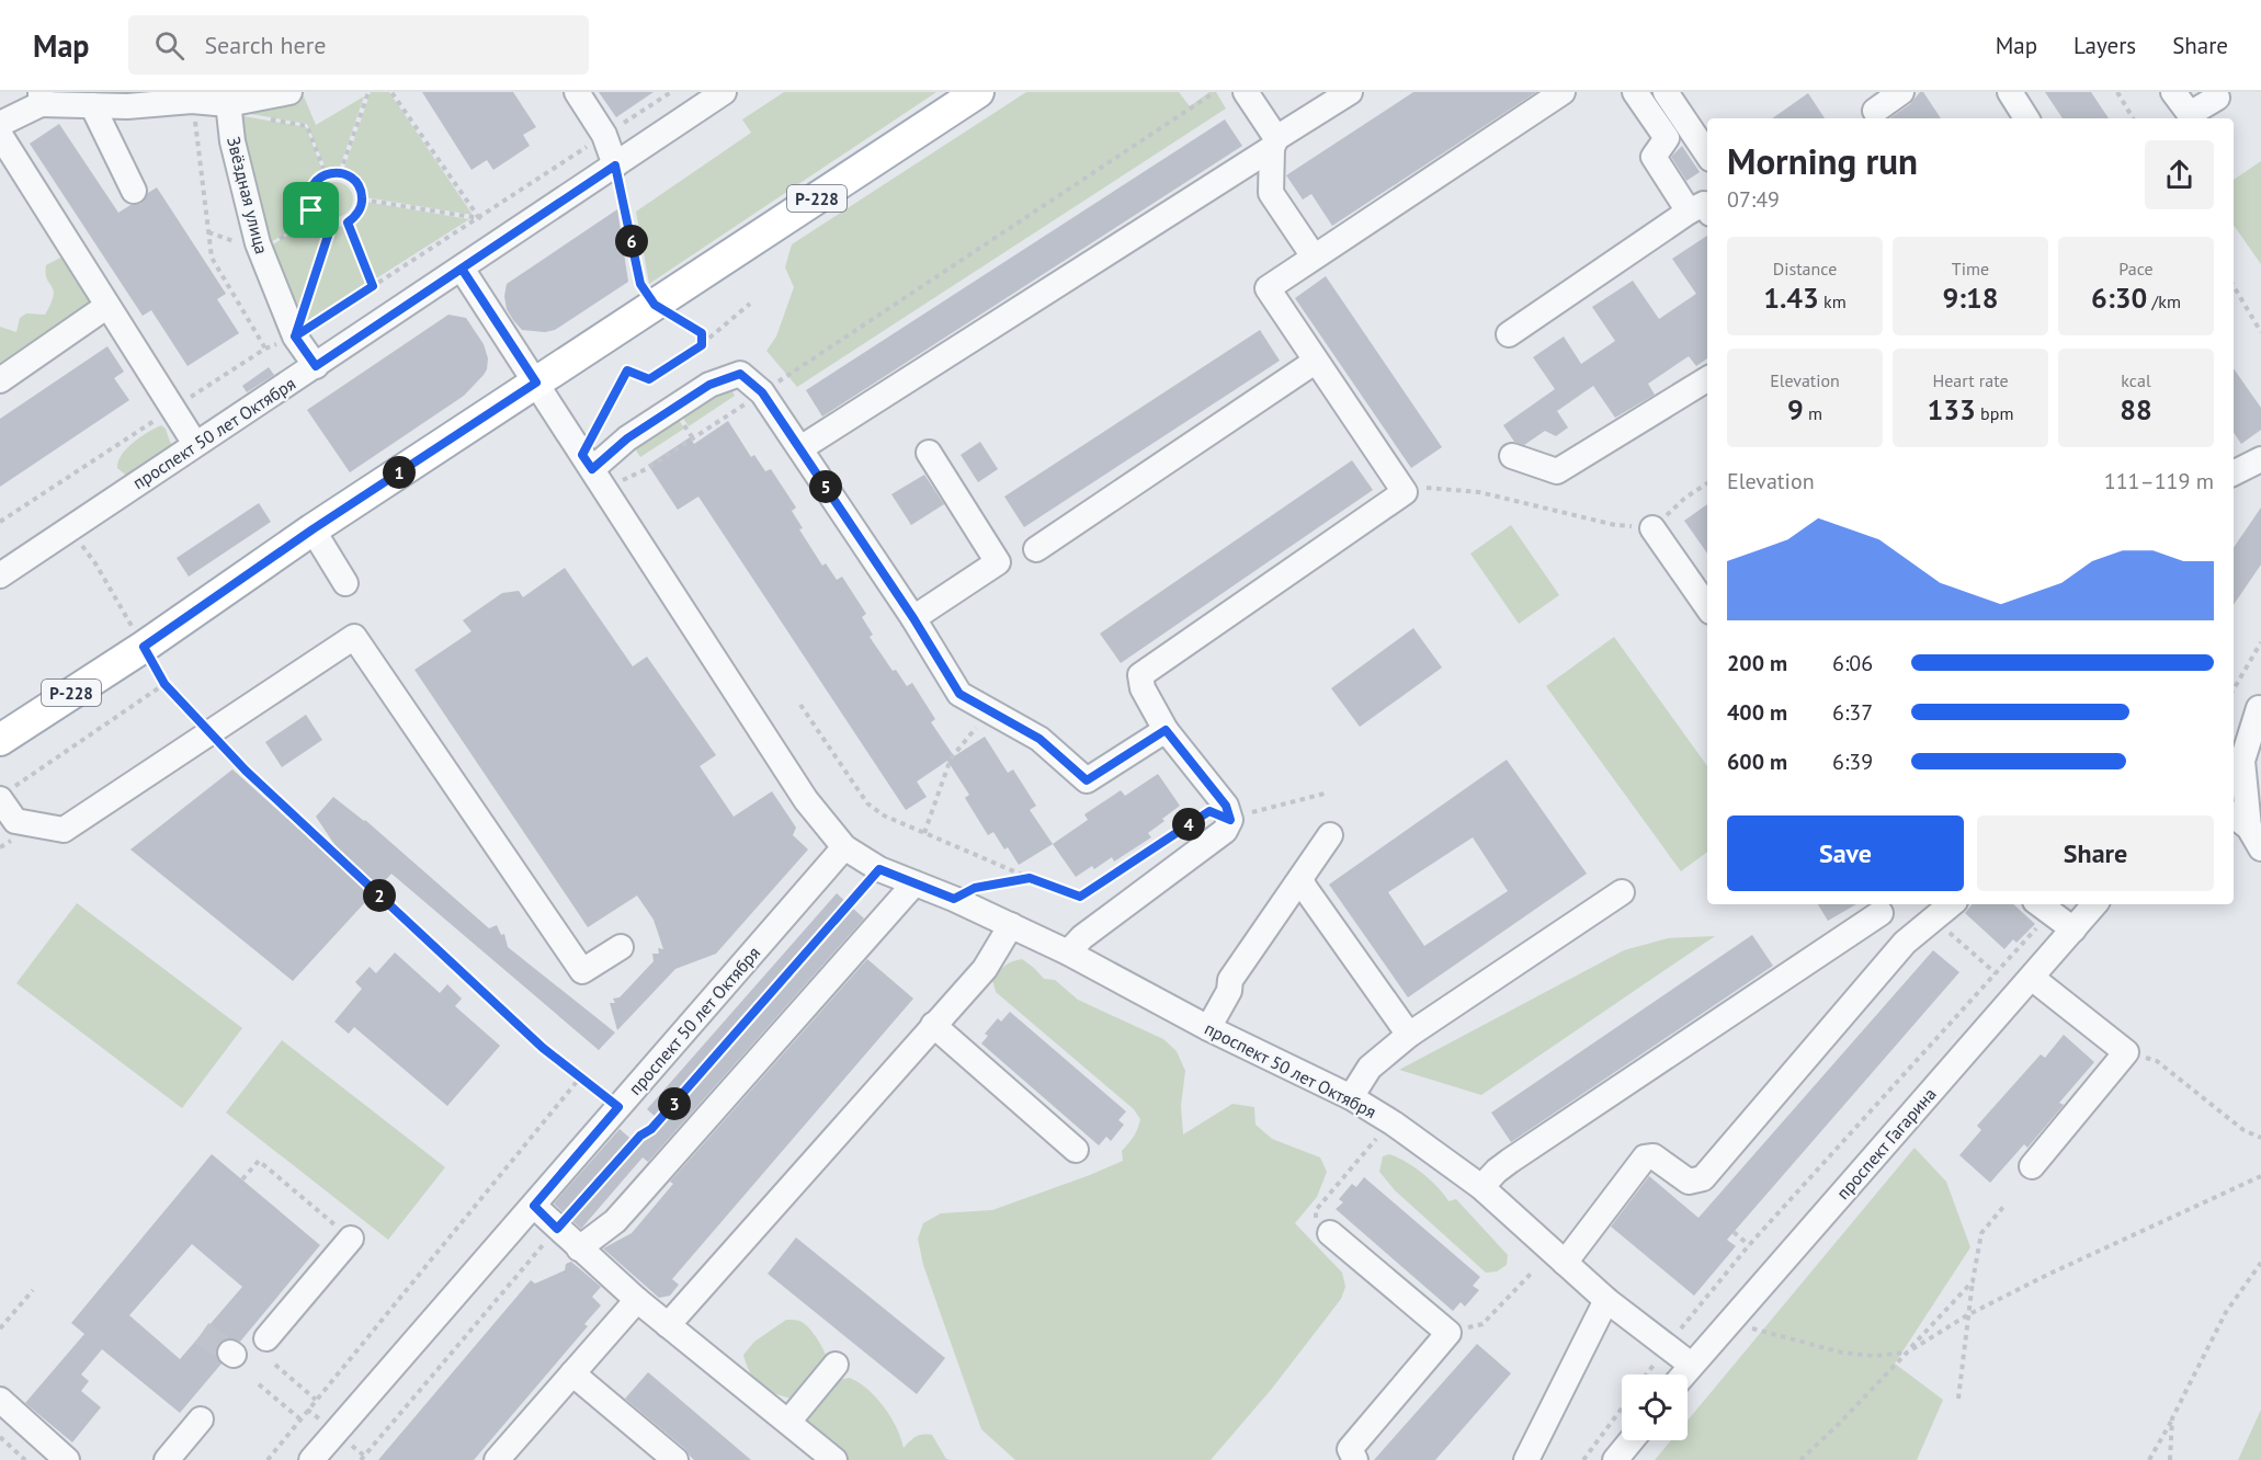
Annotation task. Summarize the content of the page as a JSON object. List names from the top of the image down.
{
  "streets": {
    "main road": ["Р-228"],
    "street": ["Звёздная улица", "проспект 50 лет Октября", "проспект Гагарина"]
  },
  "crossings": [
    ["Звёздная улица", "проспект 50 лет Октября"],
    ["Р-228", "проспект 50 лет Октября"],
    ["проспект 50 лет Октября", "проспект Гагарина"]
  ],
  "page": {
    "header": "Map",
    "search": "Search here",
    "nav": ["Map", "Layers", "Share"],
    "heading": ["Morning run", "07:49"],
    "pins": [
      "6",
      "1",
      "5",
      "4",
      "2",
      "3"
    ],
    "stats": [
      ["Distance", "1.43 km"],
      ["Time", "9:18"],
      ["Pace", "6:30 /km"],
      ["Elevation", "9 m"],
      ["Heart rate", "133 bpm"],
      ["kcal", "88"]
    ],
    "chart": ["Elevation", "111–119 m"],
    "list": [
      {
        "name": "200 m",
        "note": "6:06"
      },
      {
        "name": "400 m",
        "note": "6:37"
      },
      {
        "name": "600 m",
        "note": "6:39"
      }
    ],
    "buttons": ["Save", "Share"]
  }
}
